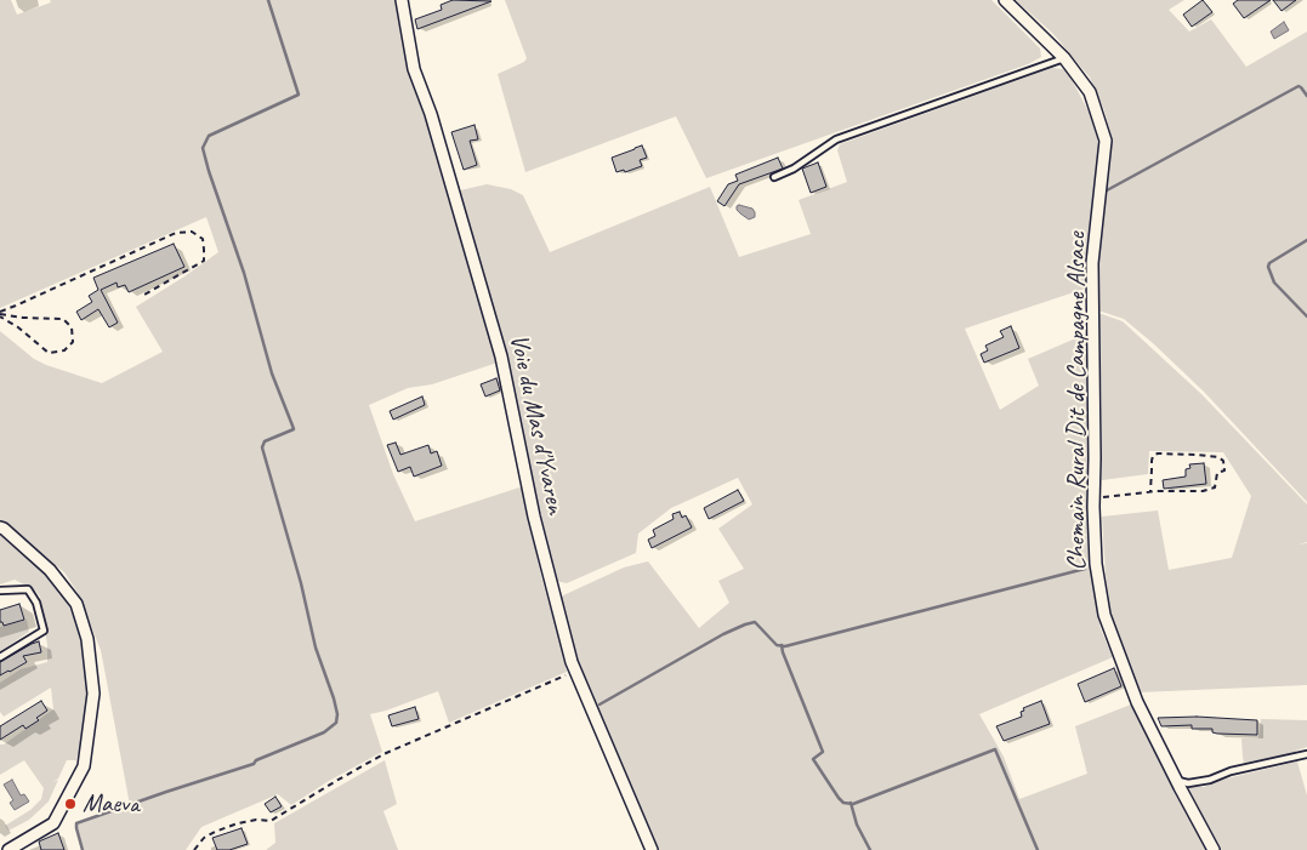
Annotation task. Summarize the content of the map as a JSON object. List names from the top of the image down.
{
  "streets": {
    "street": ["Chemain Rural Dit de Campagne Alsace", "Voie du Mas d'Yvaren"]
  },
  "places": ["Maeva"]
}
